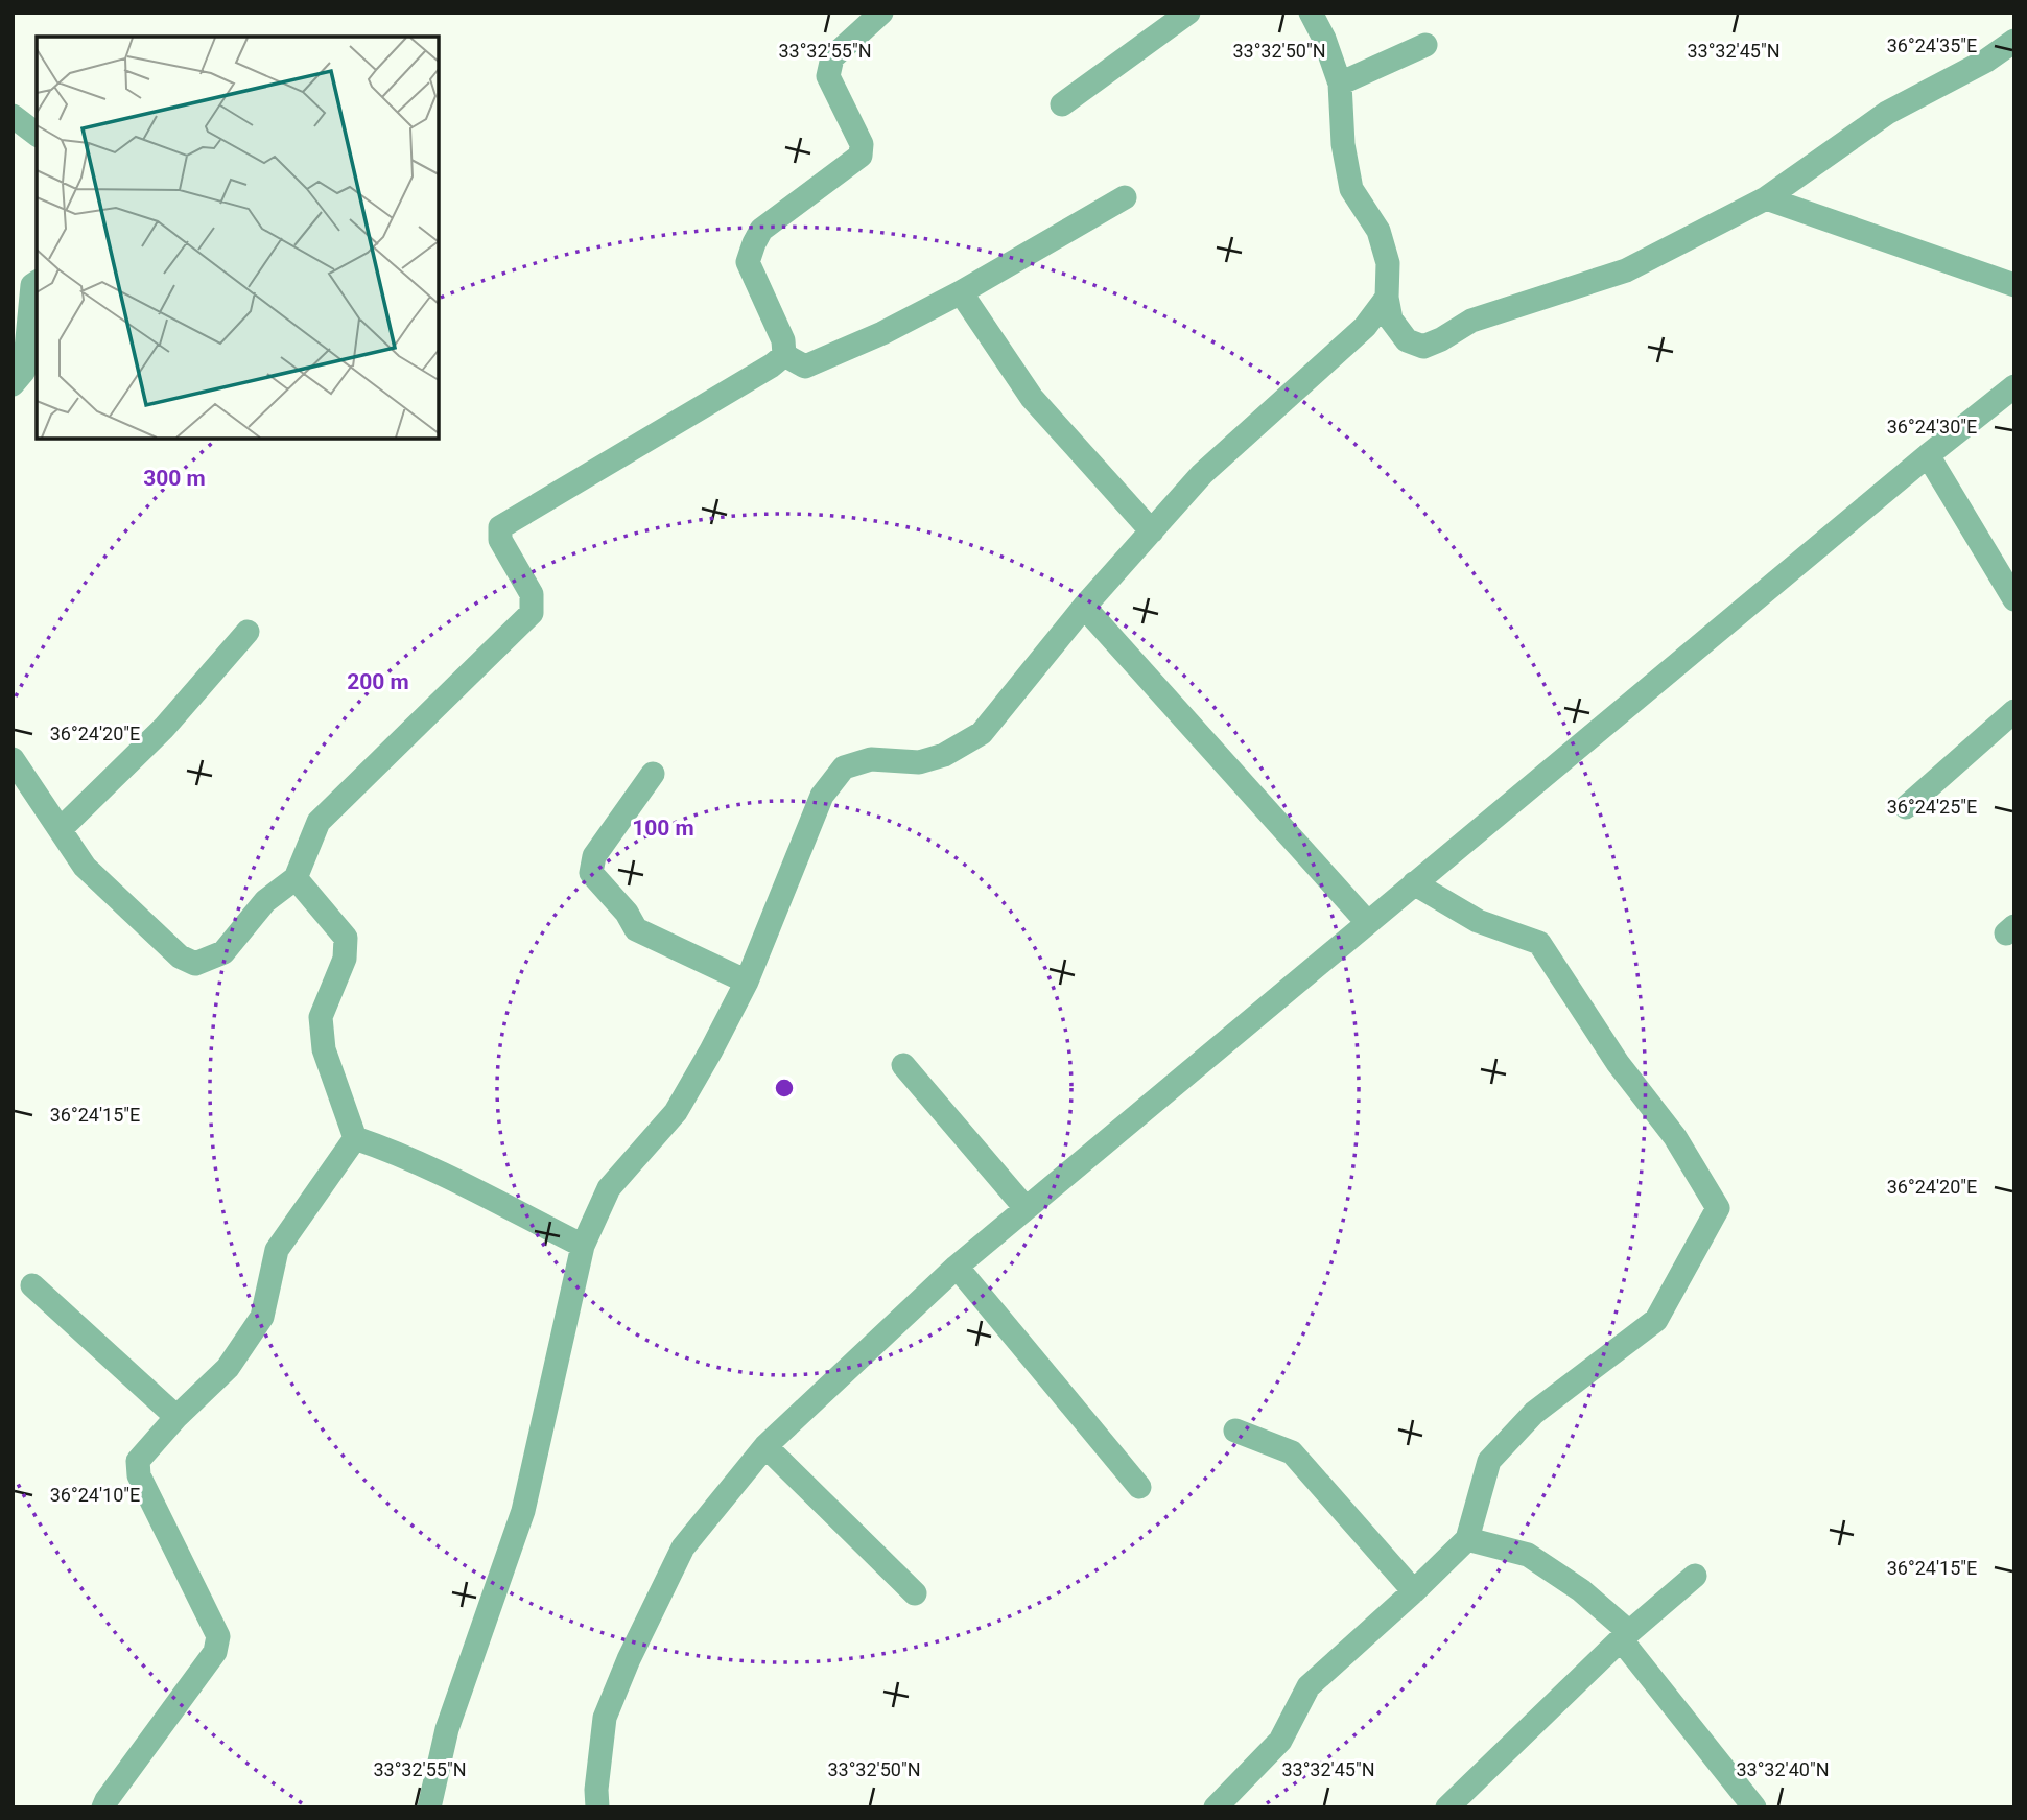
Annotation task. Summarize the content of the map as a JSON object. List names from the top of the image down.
{
  "coordinates": [
    "36°24'35\"E",
    "33°32'55\"N",
    "33°32'50\"N",
    "33°32'45\"N",
    "36°24'30\"E",
    "36°24'20\"E",
    "36°24'25\"E",
    "36°24'15\"E",
    "36°24'10\"E",
    "33°32'40\"N"
  ],
  "rings": ["300 m", "200 m", "100 m"]
}
